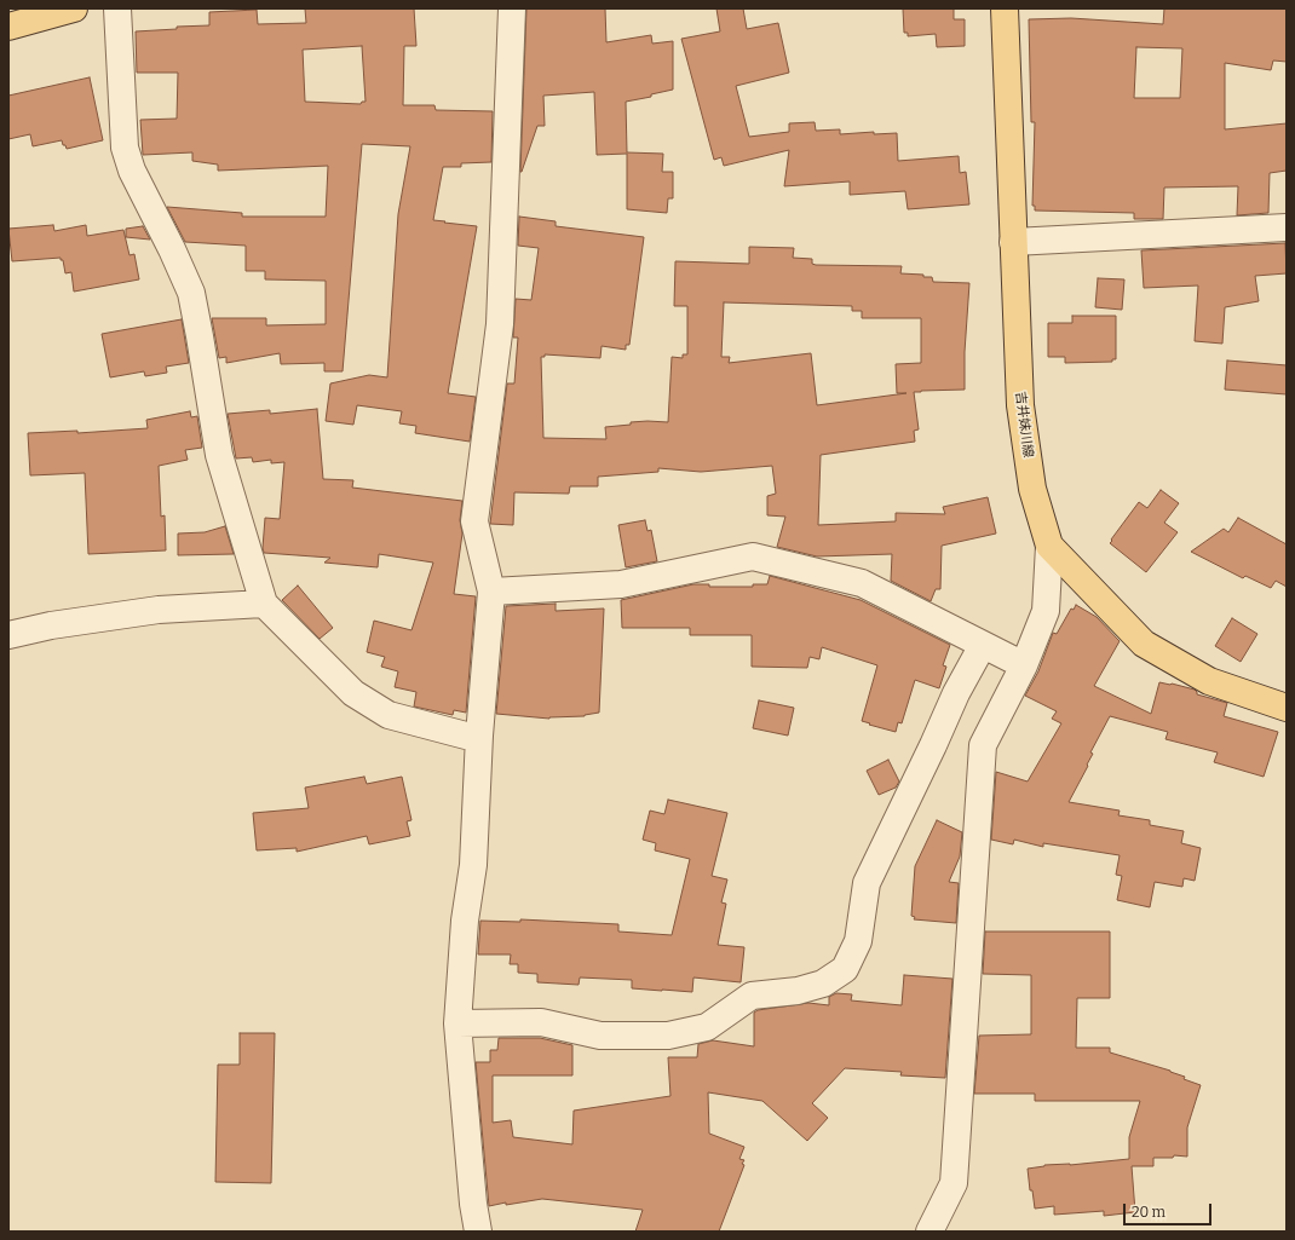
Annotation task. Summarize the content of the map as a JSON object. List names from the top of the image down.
{
  "streets": {
    "main road": ["吉井妹川線"]
  },
  "scale_bar": "20 m"
}
